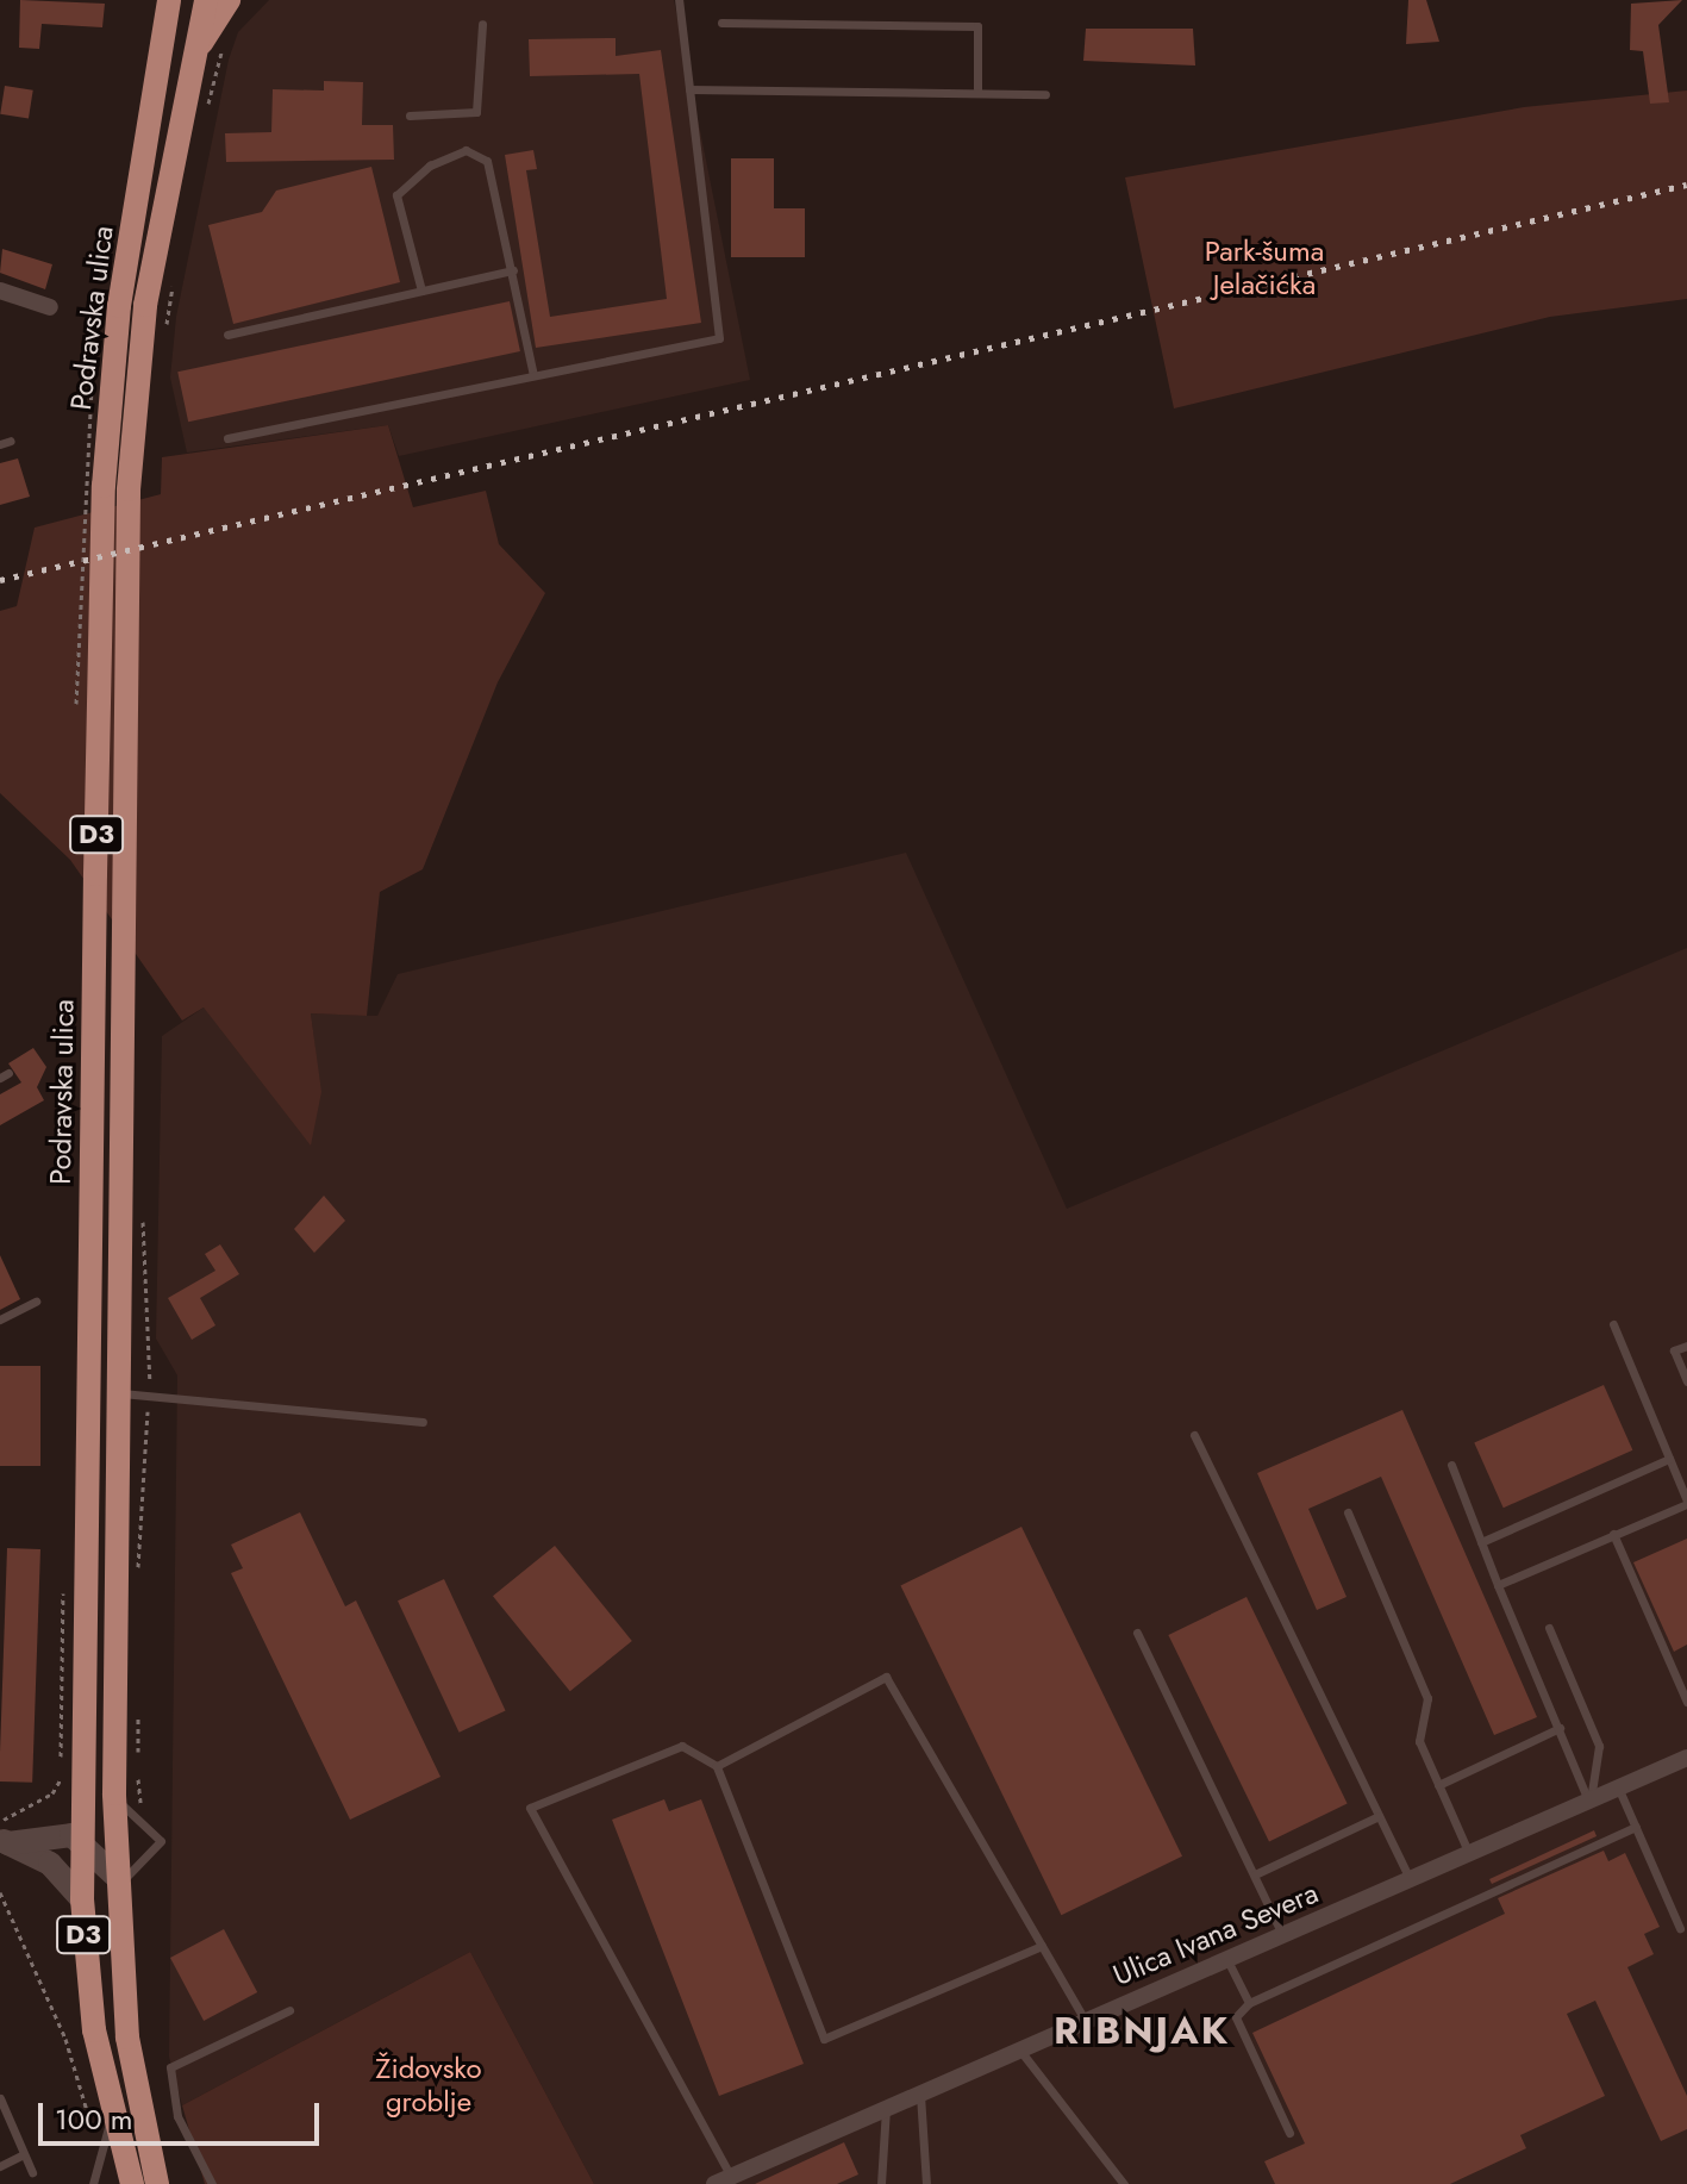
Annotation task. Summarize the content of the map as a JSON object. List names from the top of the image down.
{
  "streets": {
    "main road": ["Podravska ulica", "D3"],
    "street": ["Ulica Ivana Severa"]
  },
  "crossings": [
    ["Podravska ulica", "D3"]
  ],
  "districts": ["RIBNJAK"],
  "parks": ["Park-šuma Jelačićka", "Židovsko groblje"],
  "scale_bar": "100 m"
}
